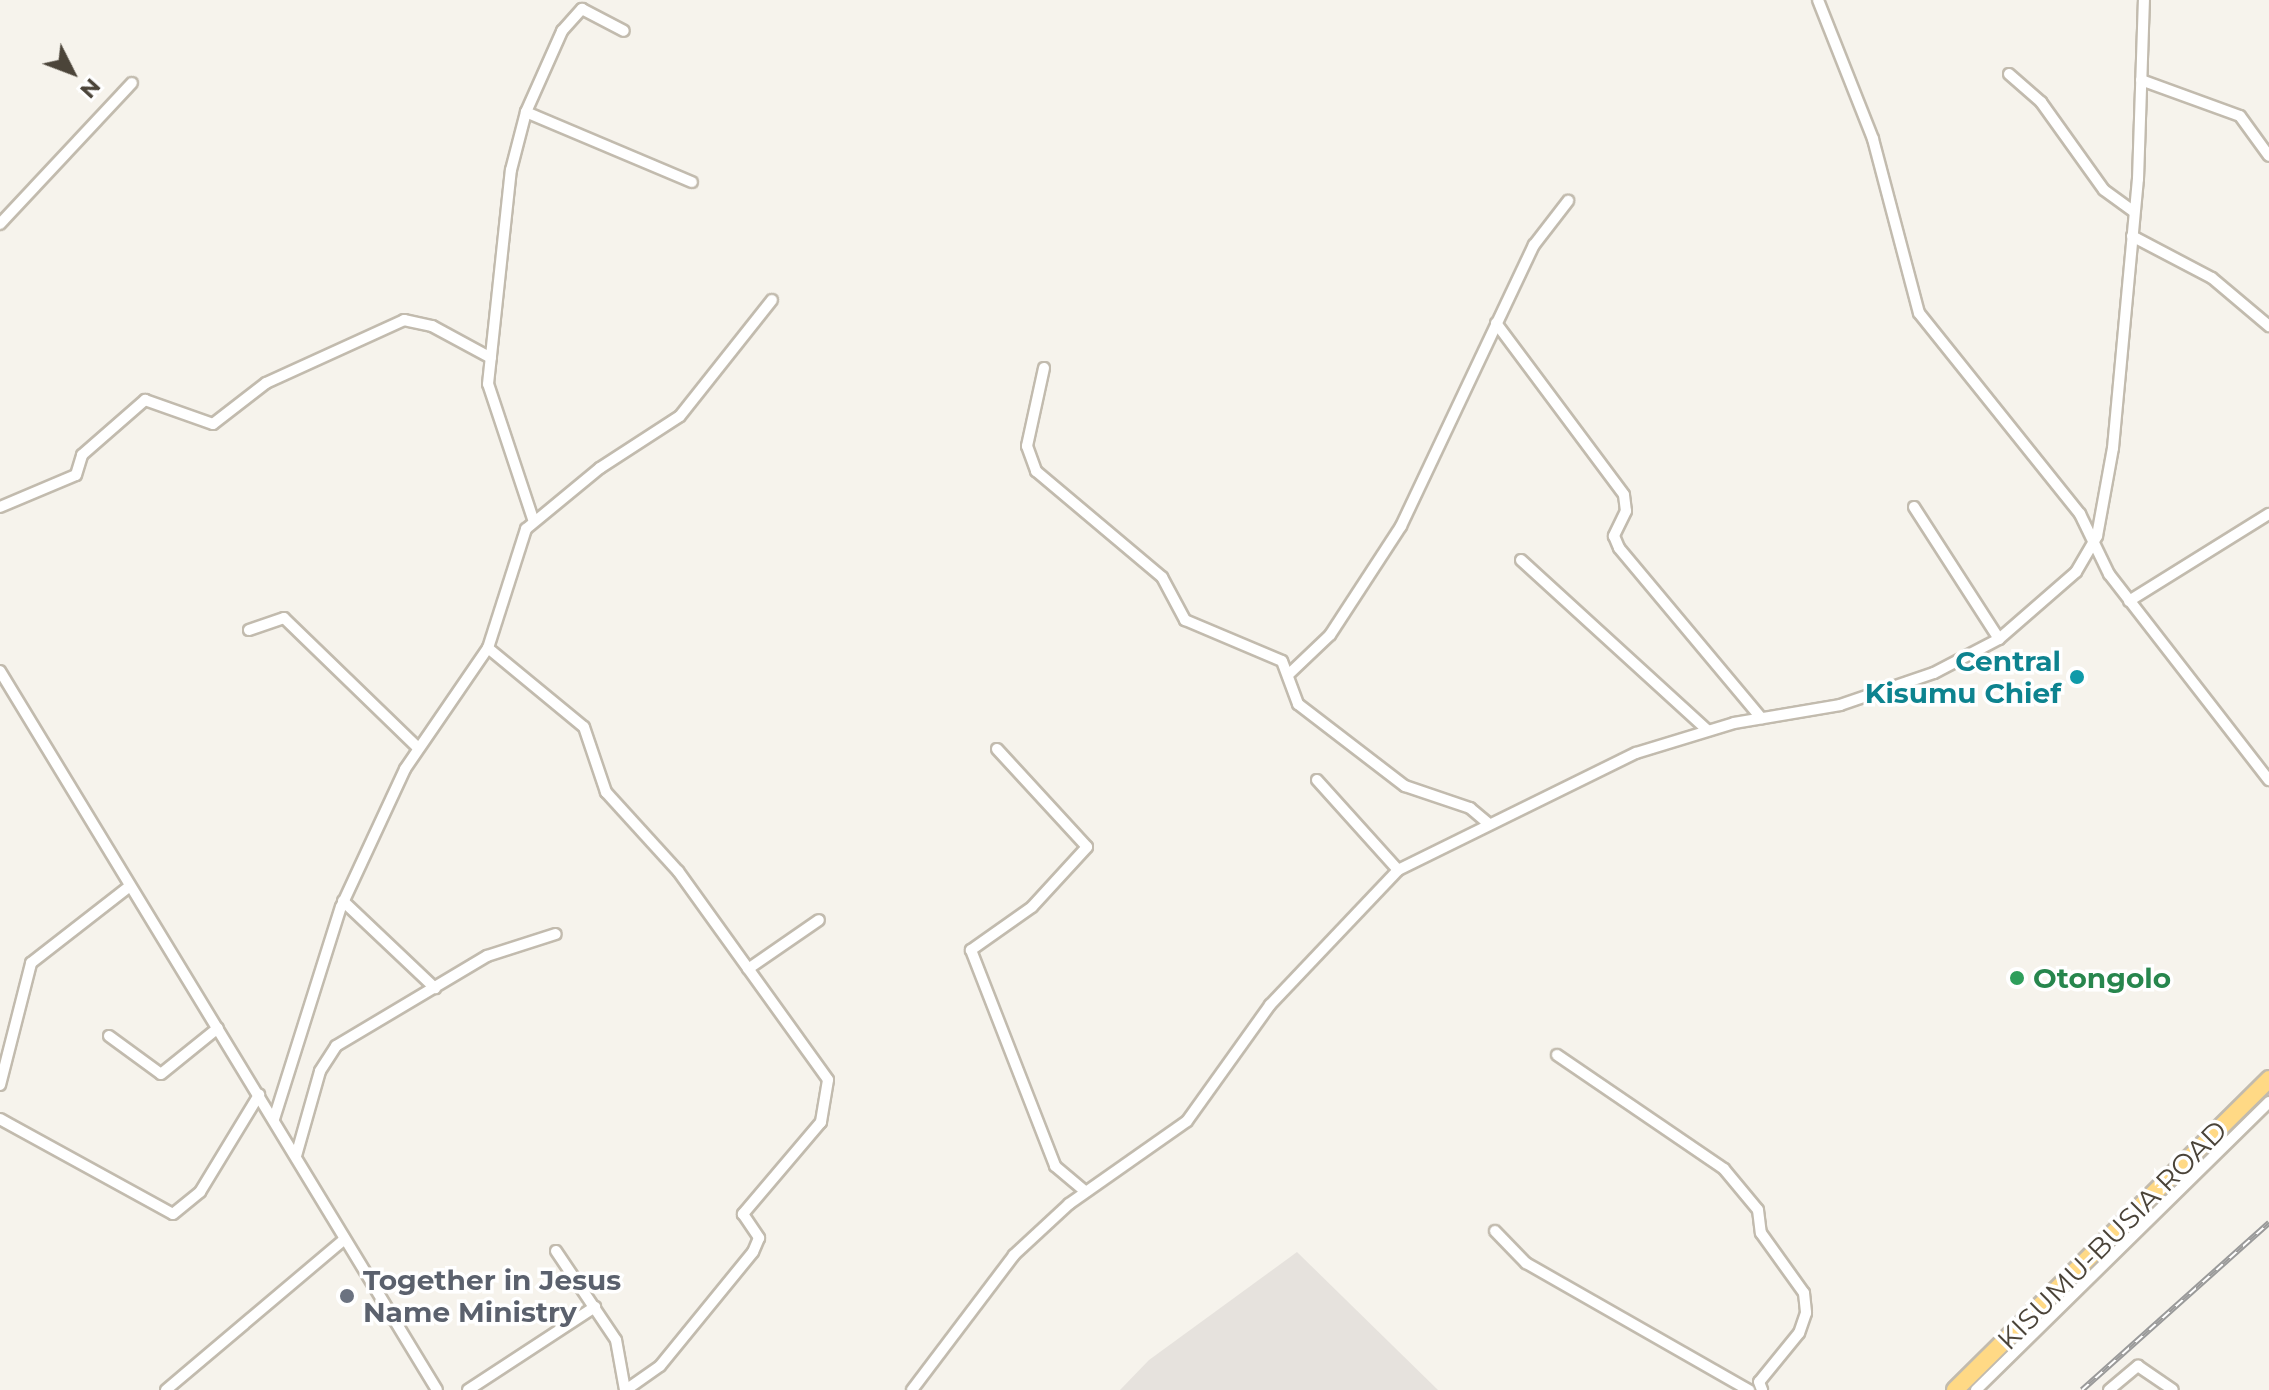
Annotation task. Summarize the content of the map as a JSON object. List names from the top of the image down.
{
  "streets": {
    "highway": ["KISUMU-BUSIA ROAD"]
  },
  "places": ["Central Kisumu Chief", "Otongolo", "Together in Jesus Name Ministry"],
  "north": "bottom right"
}
